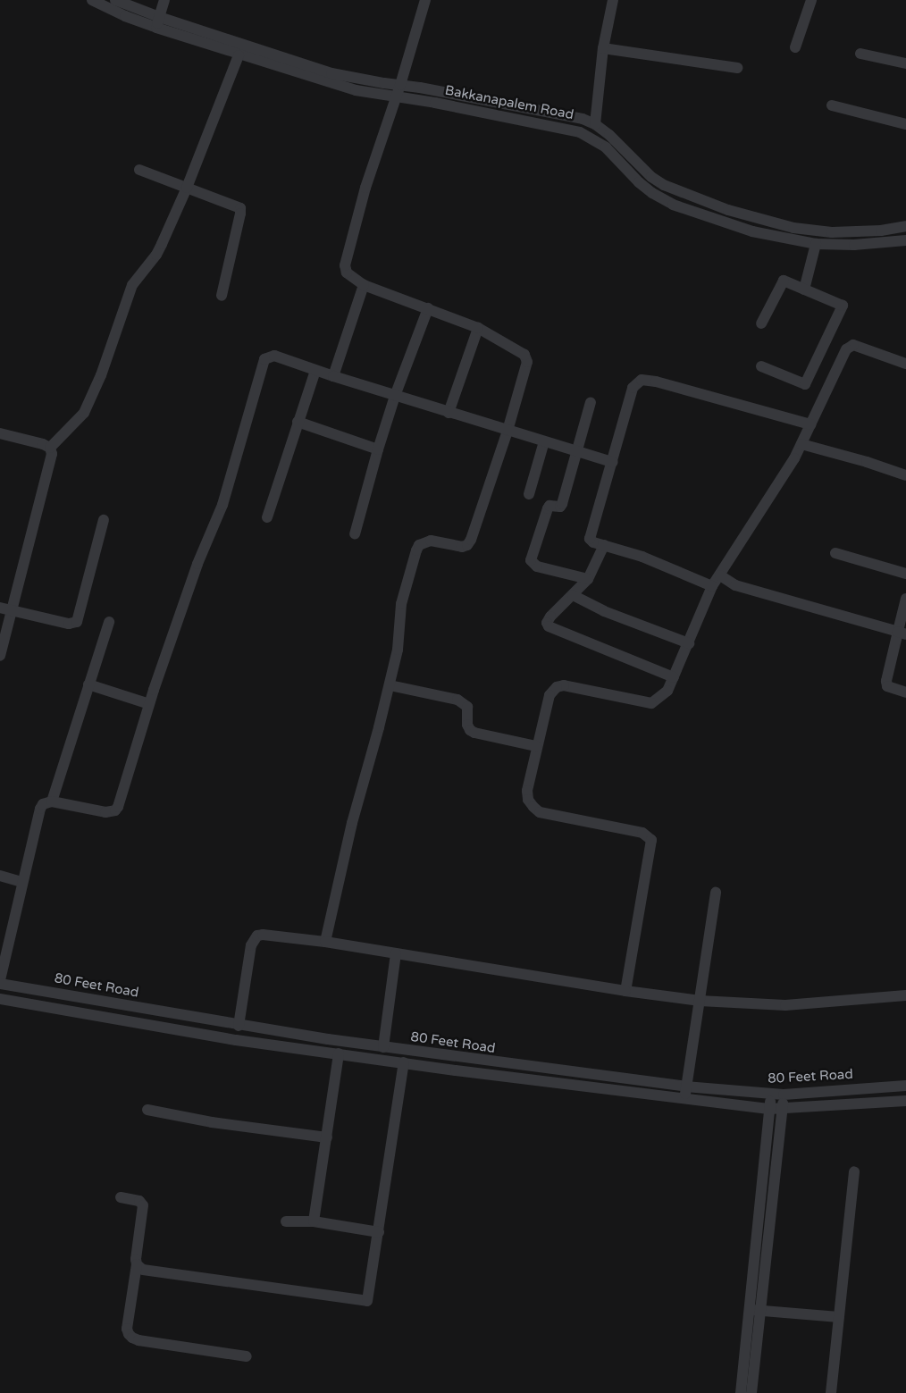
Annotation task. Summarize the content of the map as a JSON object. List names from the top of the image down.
{
  "streets": {
    "street": ["Bakkanapalem Road", "80 Feet Road"]
  }
}
